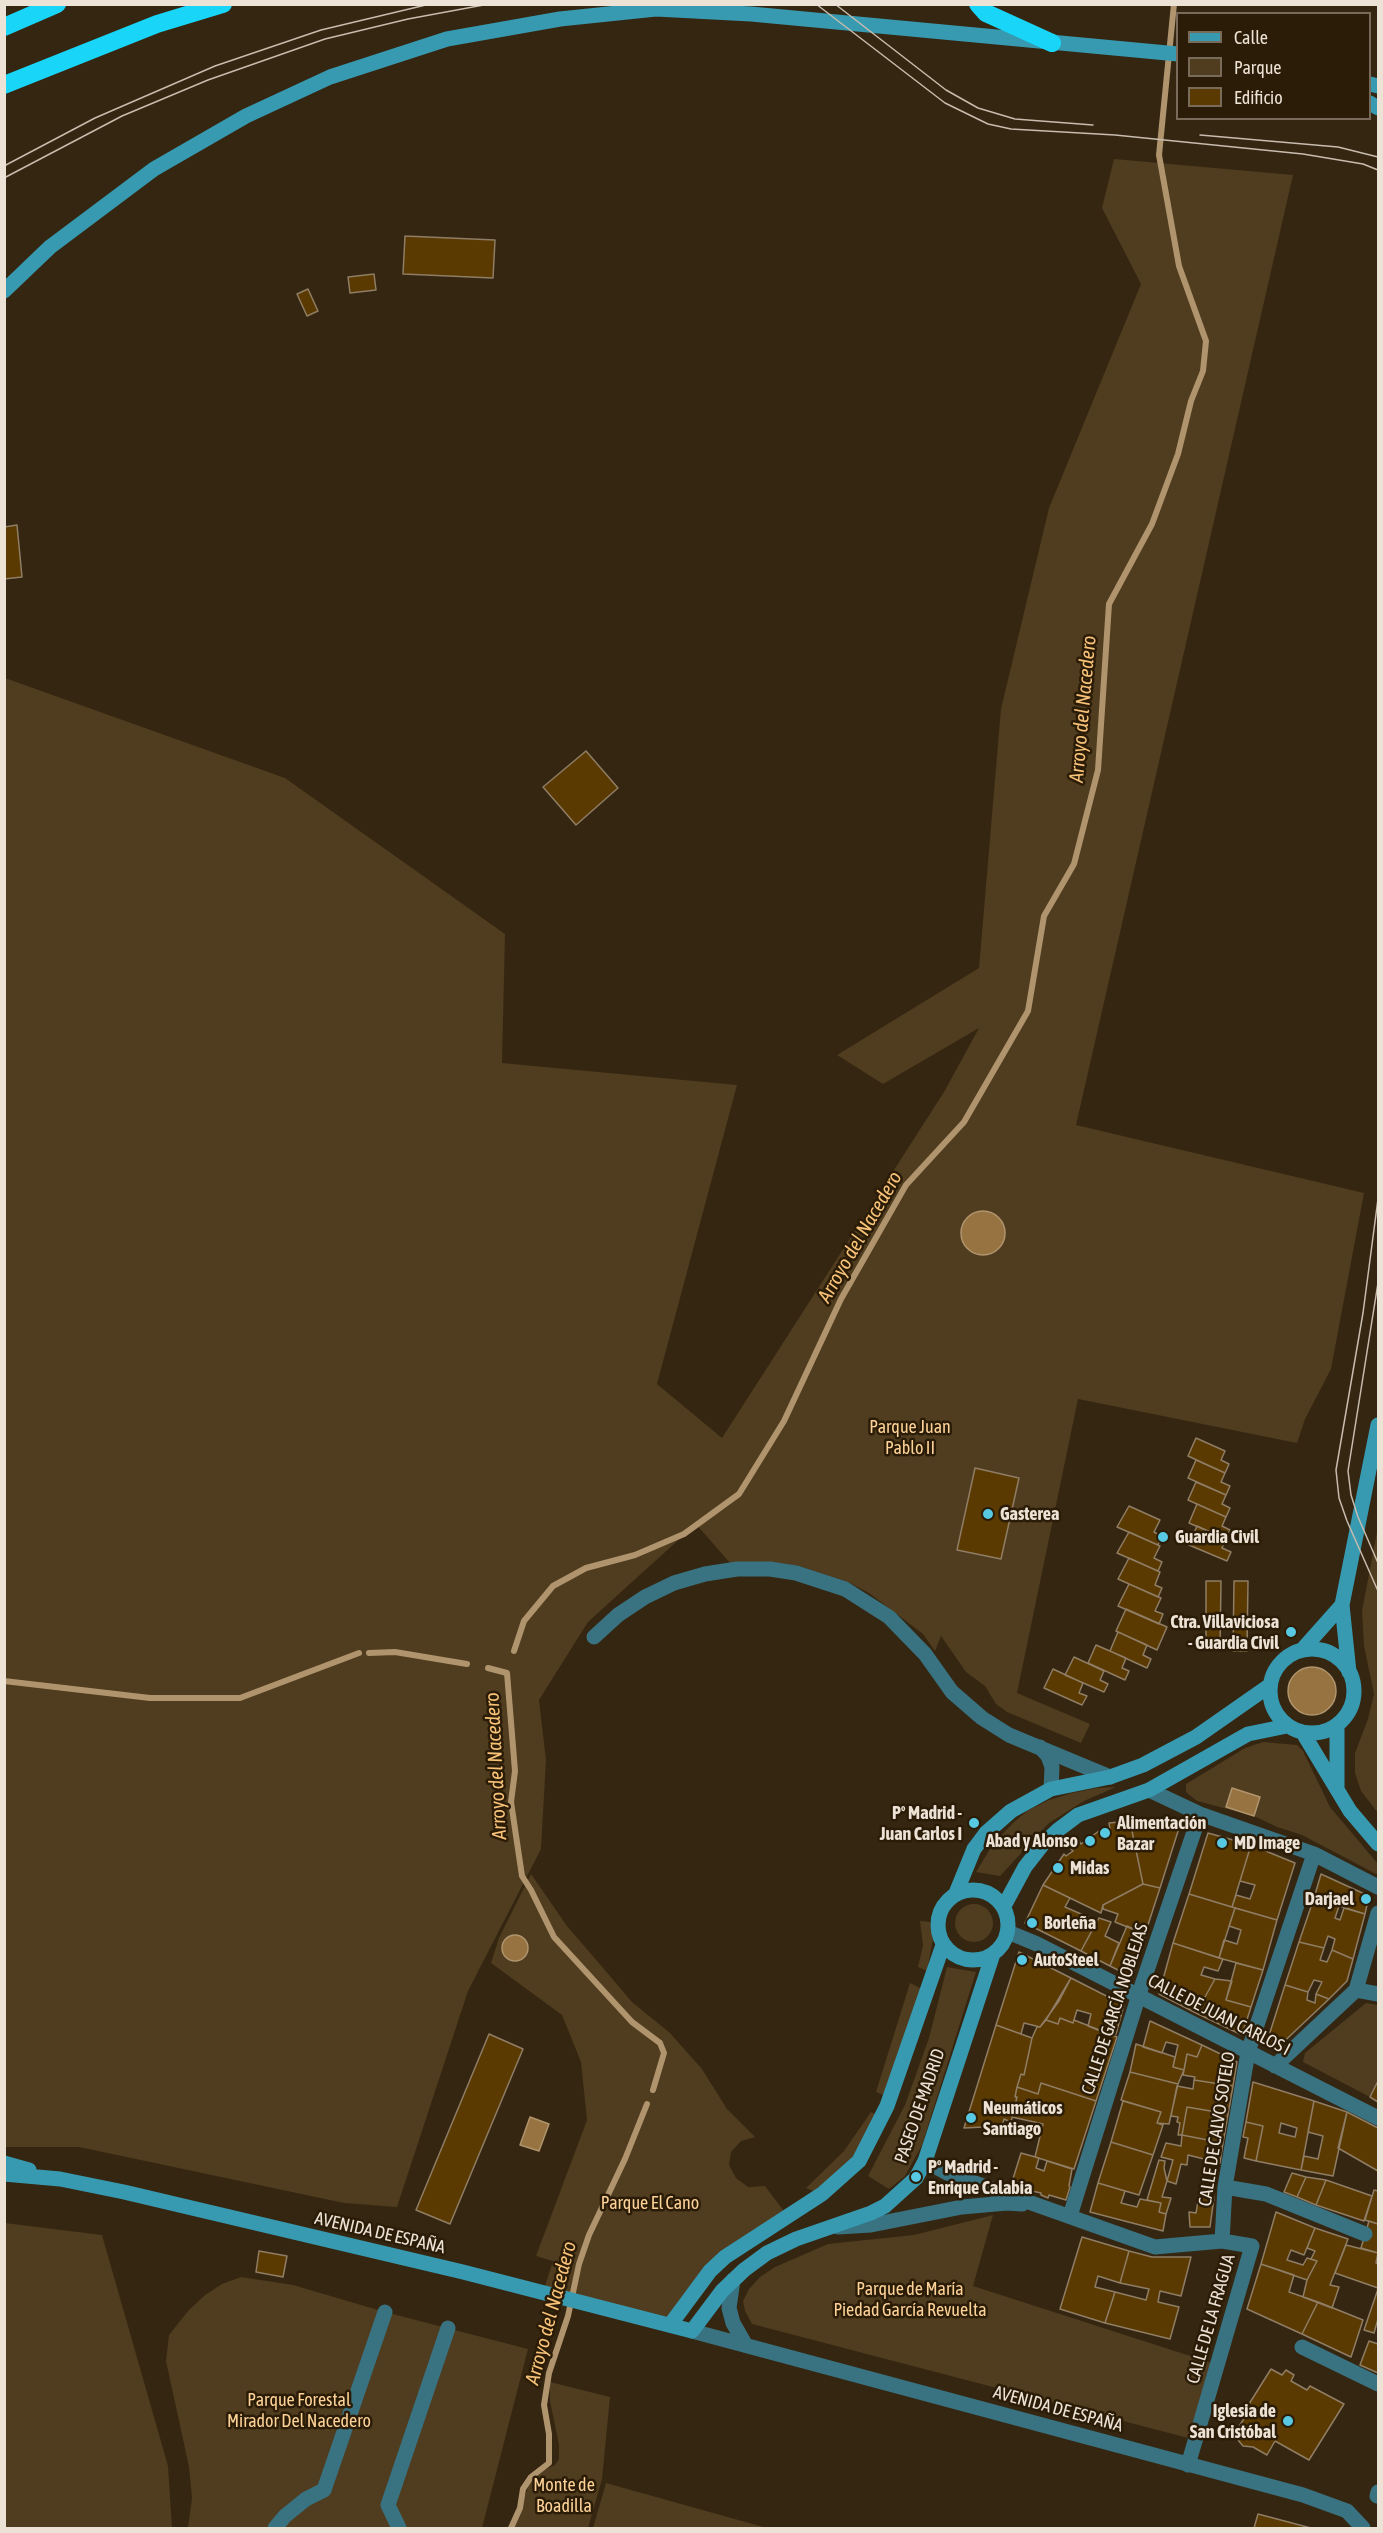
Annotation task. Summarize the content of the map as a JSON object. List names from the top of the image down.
{
  "streets": {
    "street": [
      "CALLE DE GARCÍA NOBLEJAS",
      "CALLE DE JUAN CARLOS I",
      "PASEO DE MADRID",
      "CALLE DE CALVO SOTELO",
      "AVENIDA DE ESPAÑA",
      "CALLE DE LA FRAGUA"
    ]
  },
  "crossings": [
    ["CALLE DE GARCÍA NOBLEJAS", "CALLE DE JUAN CARLOS I"],
    ["CALLE DE JUAN CARLOS I", "PASEO DE MADRID"],
    ["CALLE DE JUAN CARLOS I", "CALLE DE CALVO SOTELO"],
    ["PASEO DE MADRID", "AVENIDA DE ESPAÑA"],
    ["CALLE DE CALVO SOTELO", "CALLE DE LA FRAGUA"],
    ["AVENIDA DE ESPAÑA", "CALLE DE LA FRAGUA"]
  ],
  "water": ["Arroyo del Nacedero"],
  "parks": [
    "Parque Juan Pablo II",
    "Parque El Cano",
    "Parque de María Piedad García Revuelta",
    "Parque Forestal Mirador Del Nacedero",
    "Monte de Boadilla"
  ],
  "places": [
    "Gasterea",
    "Guardia Civil",
    "Ctra. Villaviciosa - Guardia Civil",
    "Pº Madrid - Juan Carlos I",
    "Alimentación Bazar",
    "Abad y Alonso",
    "MD Image",
    "Midas",
    "Darjael",
    "Borleña",
    "AutoSteel",
    "Neumáticos Santiago",
    "Pº Madrid - Enrique Calabia",
    "Iglesia de San Cristóbal"
  ],
  "legend": ["Calle", "Parque", "Edificio"]
}
